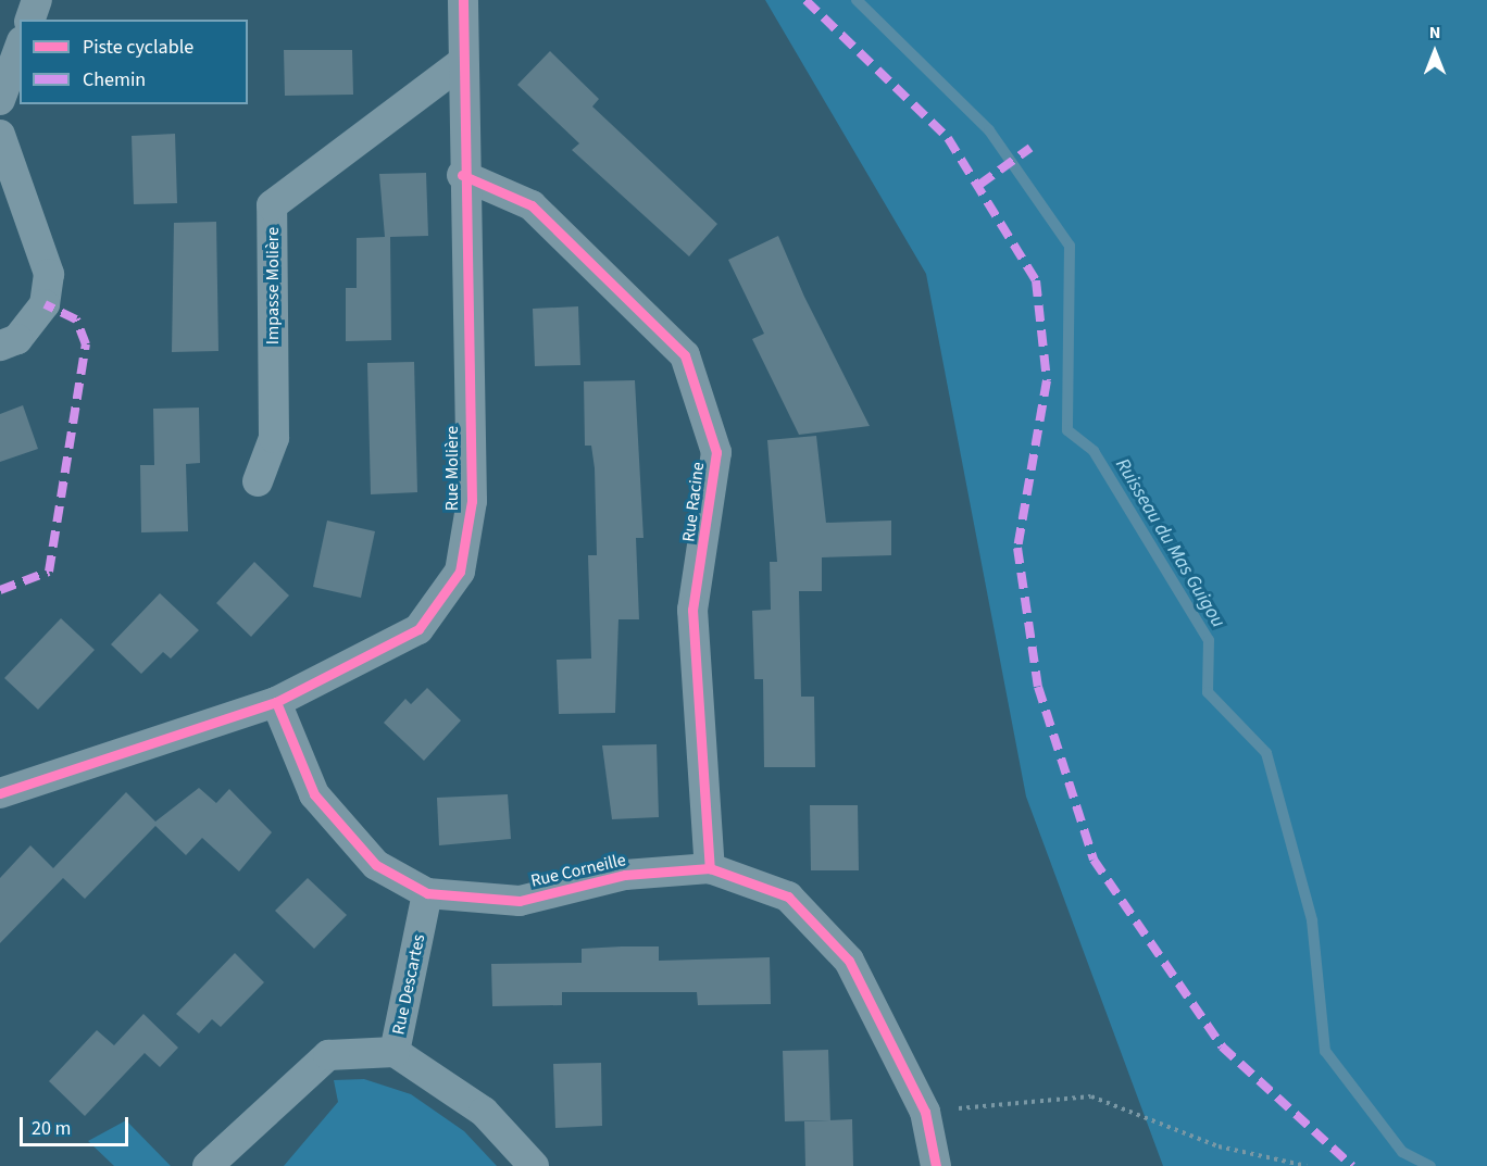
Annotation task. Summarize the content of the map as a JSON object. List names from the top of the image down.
{
  "streets": {
    "street": [
      "Impasse Molière",
      "Rue Molière",
      "Rue Racine",
      "Rue Corneille",
      "Rue Descartes"
    ]
  },
  "crossings": [
    ["Impasse Molière", "Rue Molière"],
    ["Rue Molière", "Rue Racine"],
    ["Rue Molière", "Rue Corneille"],
    ["Rue Racine", "Rue Corneille"],
    ["Rue Corneille", "Rue Descartes"]
  ],
  "water": ["Ruisseau du Mas Guigou"],
  "legend": ["Piste cyclable", "Chemin"],
  "scale_bar": "20 m",
  "north": "top"
}
